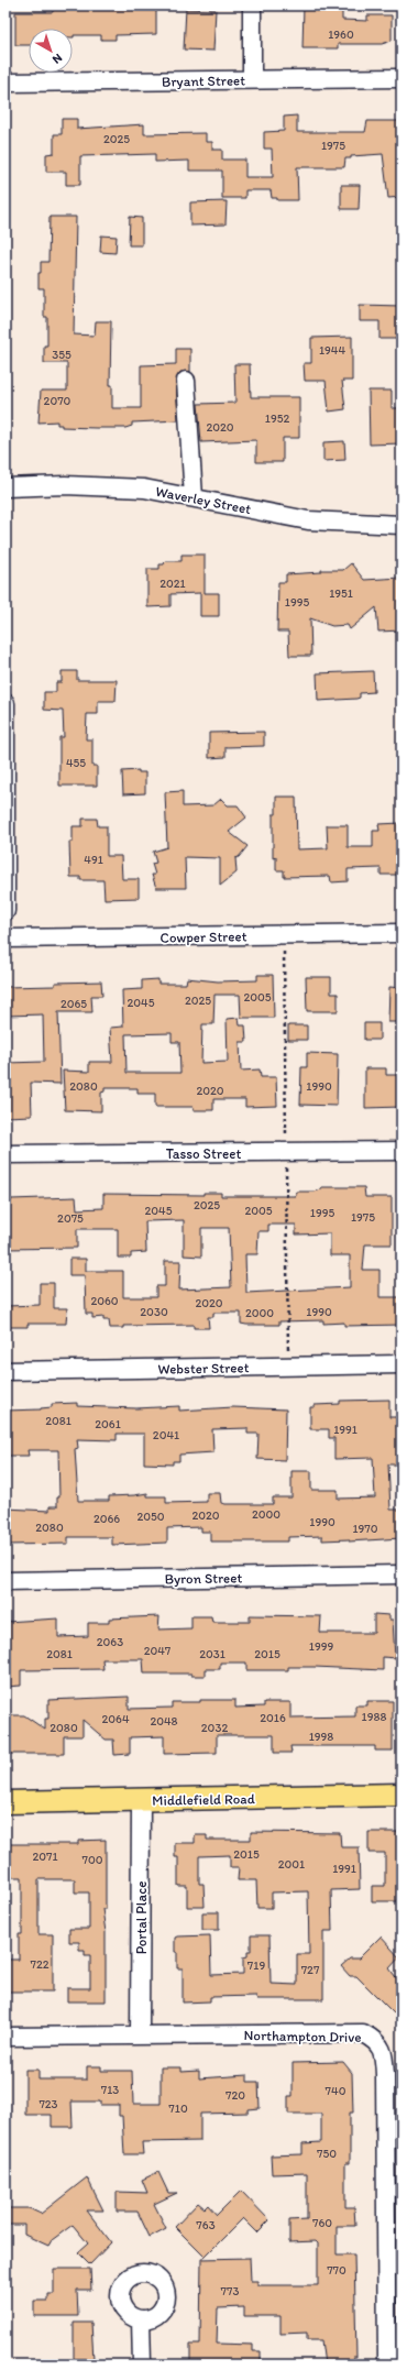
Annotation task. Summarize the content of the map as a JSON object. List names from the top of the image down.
{
  "streets": {
    "main road": ["Middlefield Road"],
    "street": [
      "Bryant Street",
      "Waverley Street",
      "Cowper Street",
      "Tasso Street",
      "Webster Street",
      "Byron Street",
      "Portal Place",
      "Northampton Drive"
    ]
  },
  "crossings": [
    ["Middlefield Road", "Portal Place"],
    ["Portal Place", "Northampton Drive"]
  ],
  "house_numbers": [
    "1960",
    "2025",
    "1975",
    "1944",
    "355",
    "2070",
    "1952",
    "2020",
    "2021",
    "1951",
    "1995",
    "455",
    "491",
    "2005",
    "2025",
    "2045",
    "2065",
    "2080",
    "1990",
    "2020",
    "2025",
    "2045",
    "2005",
    "1995",
    "1975",
    "2075",
    "2060",
    "2020",
    "2030",
    "1990",
    "2000",
    "2081",
    "2061",
    "1991",
    "2041",
    "2000",
    "2020",
    "2050",
    "2066",
    "1990",
    "2080",
    "1970",
    "2063",
    "1999",
    "2047",
    "2081",
    "2031",
    "2015",
    "1988",
    "2016",
    "2064",
    "2048",
    "2080",
    "2032",
    "1998",
    "2015",
    "2071",
    "700",
    "2001",
    "1991",
    "722",
    "719",
    "727",
    "713",
    "740",
    "720",
    "723",
    "710",
    "750",
    "760",
    "763",
    "770",
    "773"
  ],
  "north": "bottom right"
}
